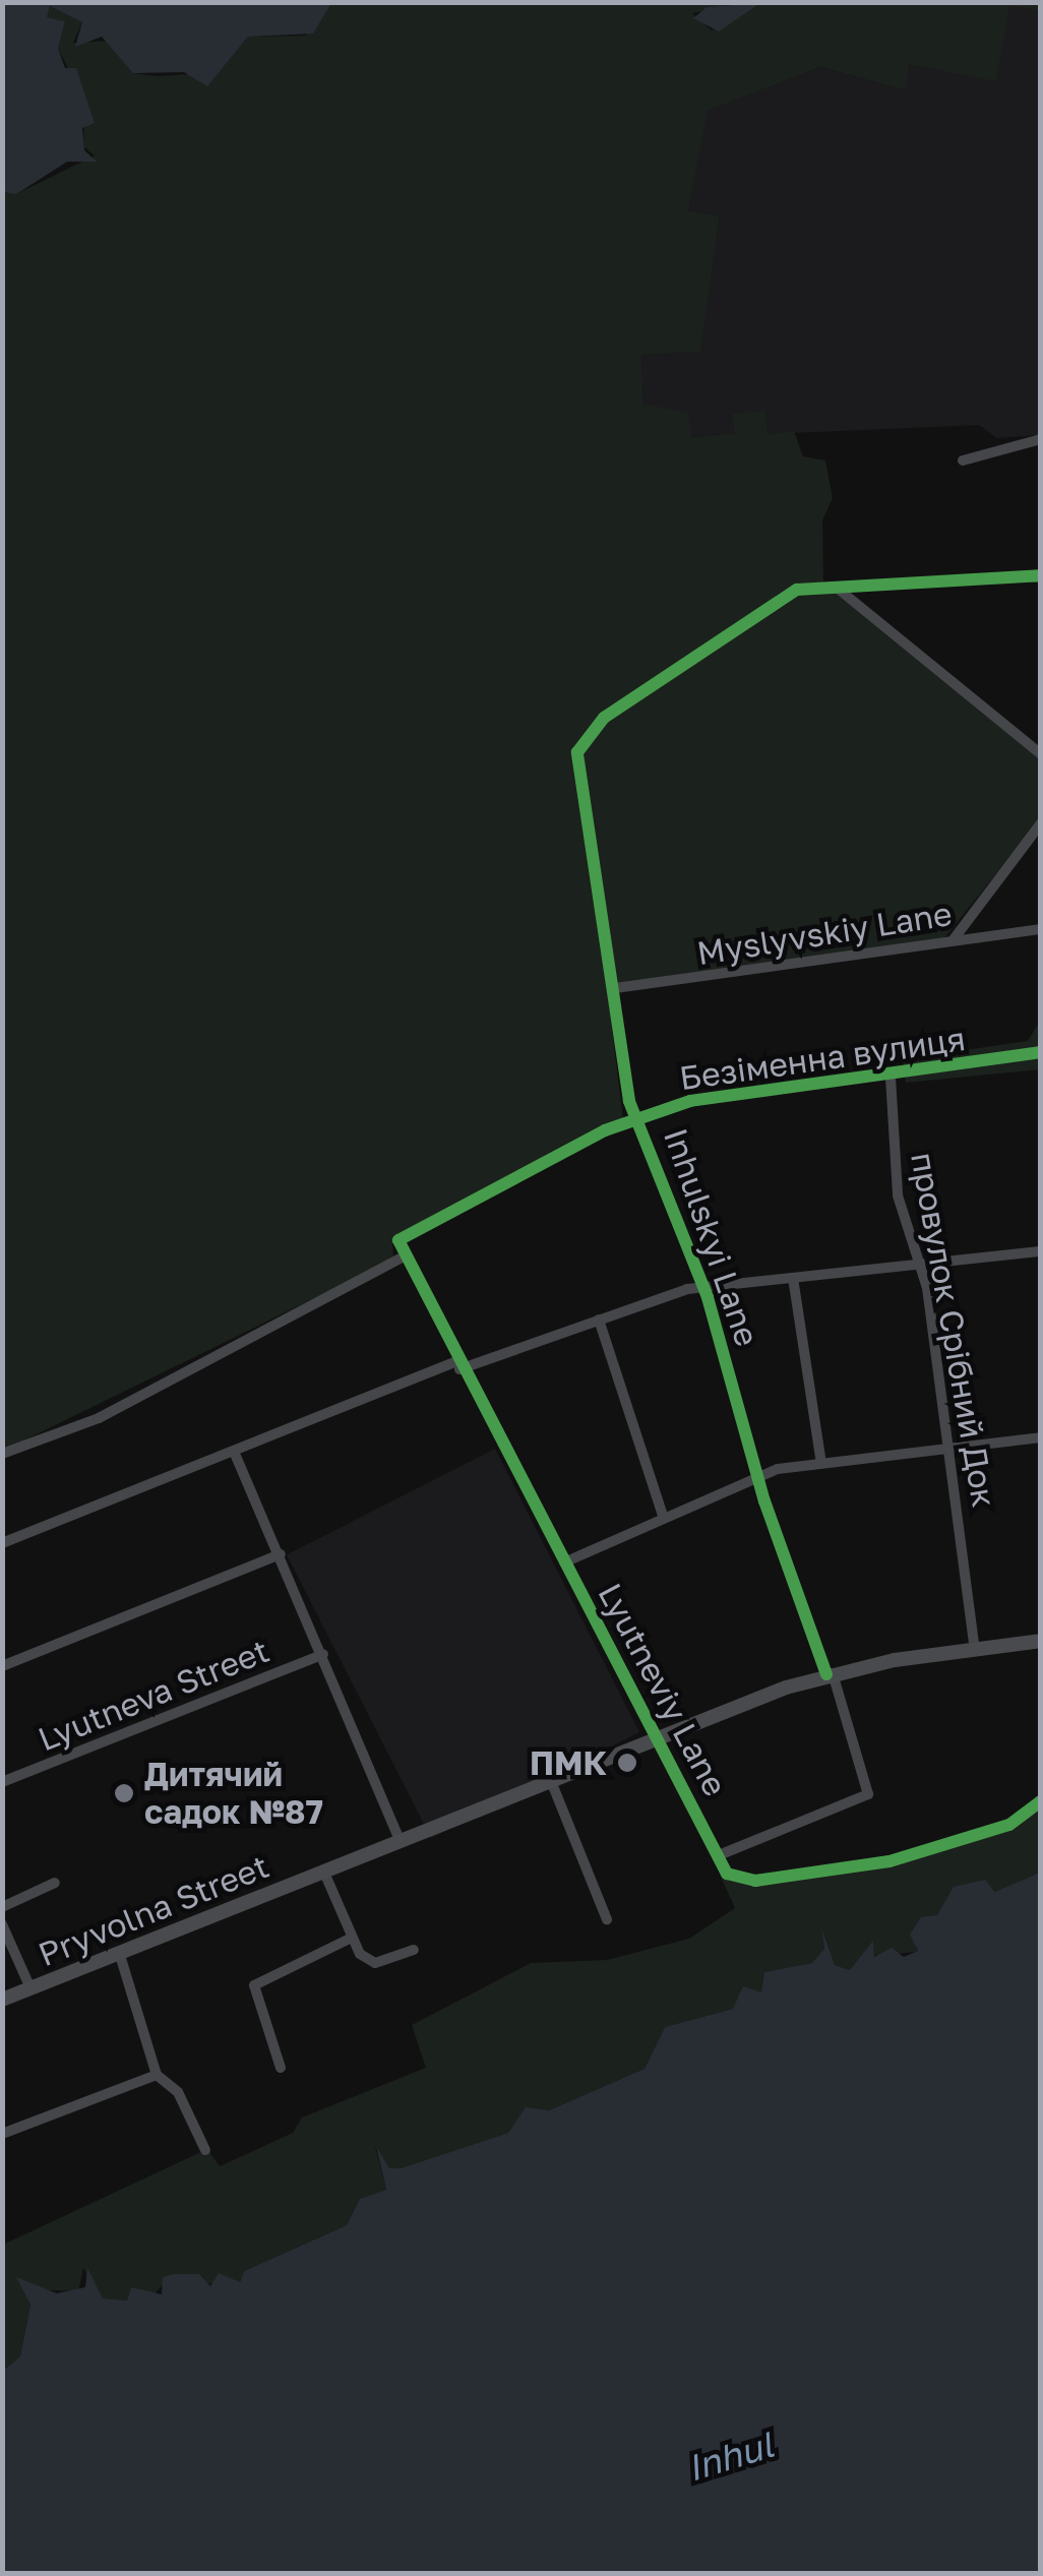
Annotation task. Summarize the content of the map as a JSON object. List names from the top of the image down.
{
  "streets": {
    "street": [
      "Myslyvskiy Lane",
      "Безіменна вулиця",
      "Inhulskyi Lane",
      "провулок Срібний Док",
      "Lyutneviy Lane",
      "Lyutneva Street",
      "Pryvolna Street"
    ]
  },
  "crossings": [
    ["Myslyvskiy Lane", "Inhulskyi Lane"],
    ["Безіменна вулиця", "Inhulskyi Lane"],
    ["Безіменна вулиця", "провулок Срібний Док"],
    ["Безіменна вулиця", "Lyutneviy Lane"],
    ["Inhulskyi Lane", "Lyutneviy Lane"],
    ["Inhulskyi Lane", "Pryvolna Street"],
    ["провулок Срібний Док", "Pryvolna Street"],
    ["Lyutneviy Lane", "Pryvolna Street"]
  ],
  "water": ["Inhul"],
  "places": ["ПМК", "Дитячий садок №87"]
}
